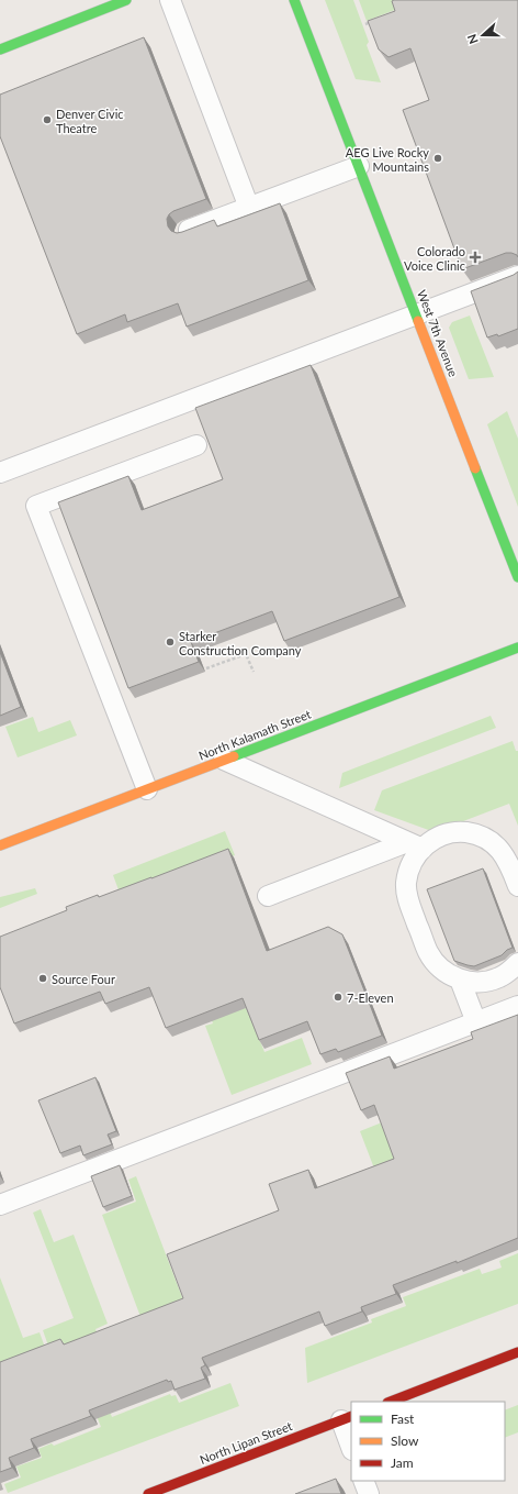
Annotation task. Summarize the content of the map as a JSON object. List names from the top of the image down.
{
  "streets": {
    "street": ["West 7th Avenue", "North Kalamath Street", "North Lipan Street"]
  },
  "places": {
    "other": [
      "Denver Civic Theatre",
      "AEG Live Rocky Mountains",
      "Starker Construction Company",
      "Source Four",
      "7-Eleven"
    ],
    "health": ["Colorado Voice Clinic"]
  },
  "legend": ["Fast", "Slow", "Jam"],
  "north": "left"
}
